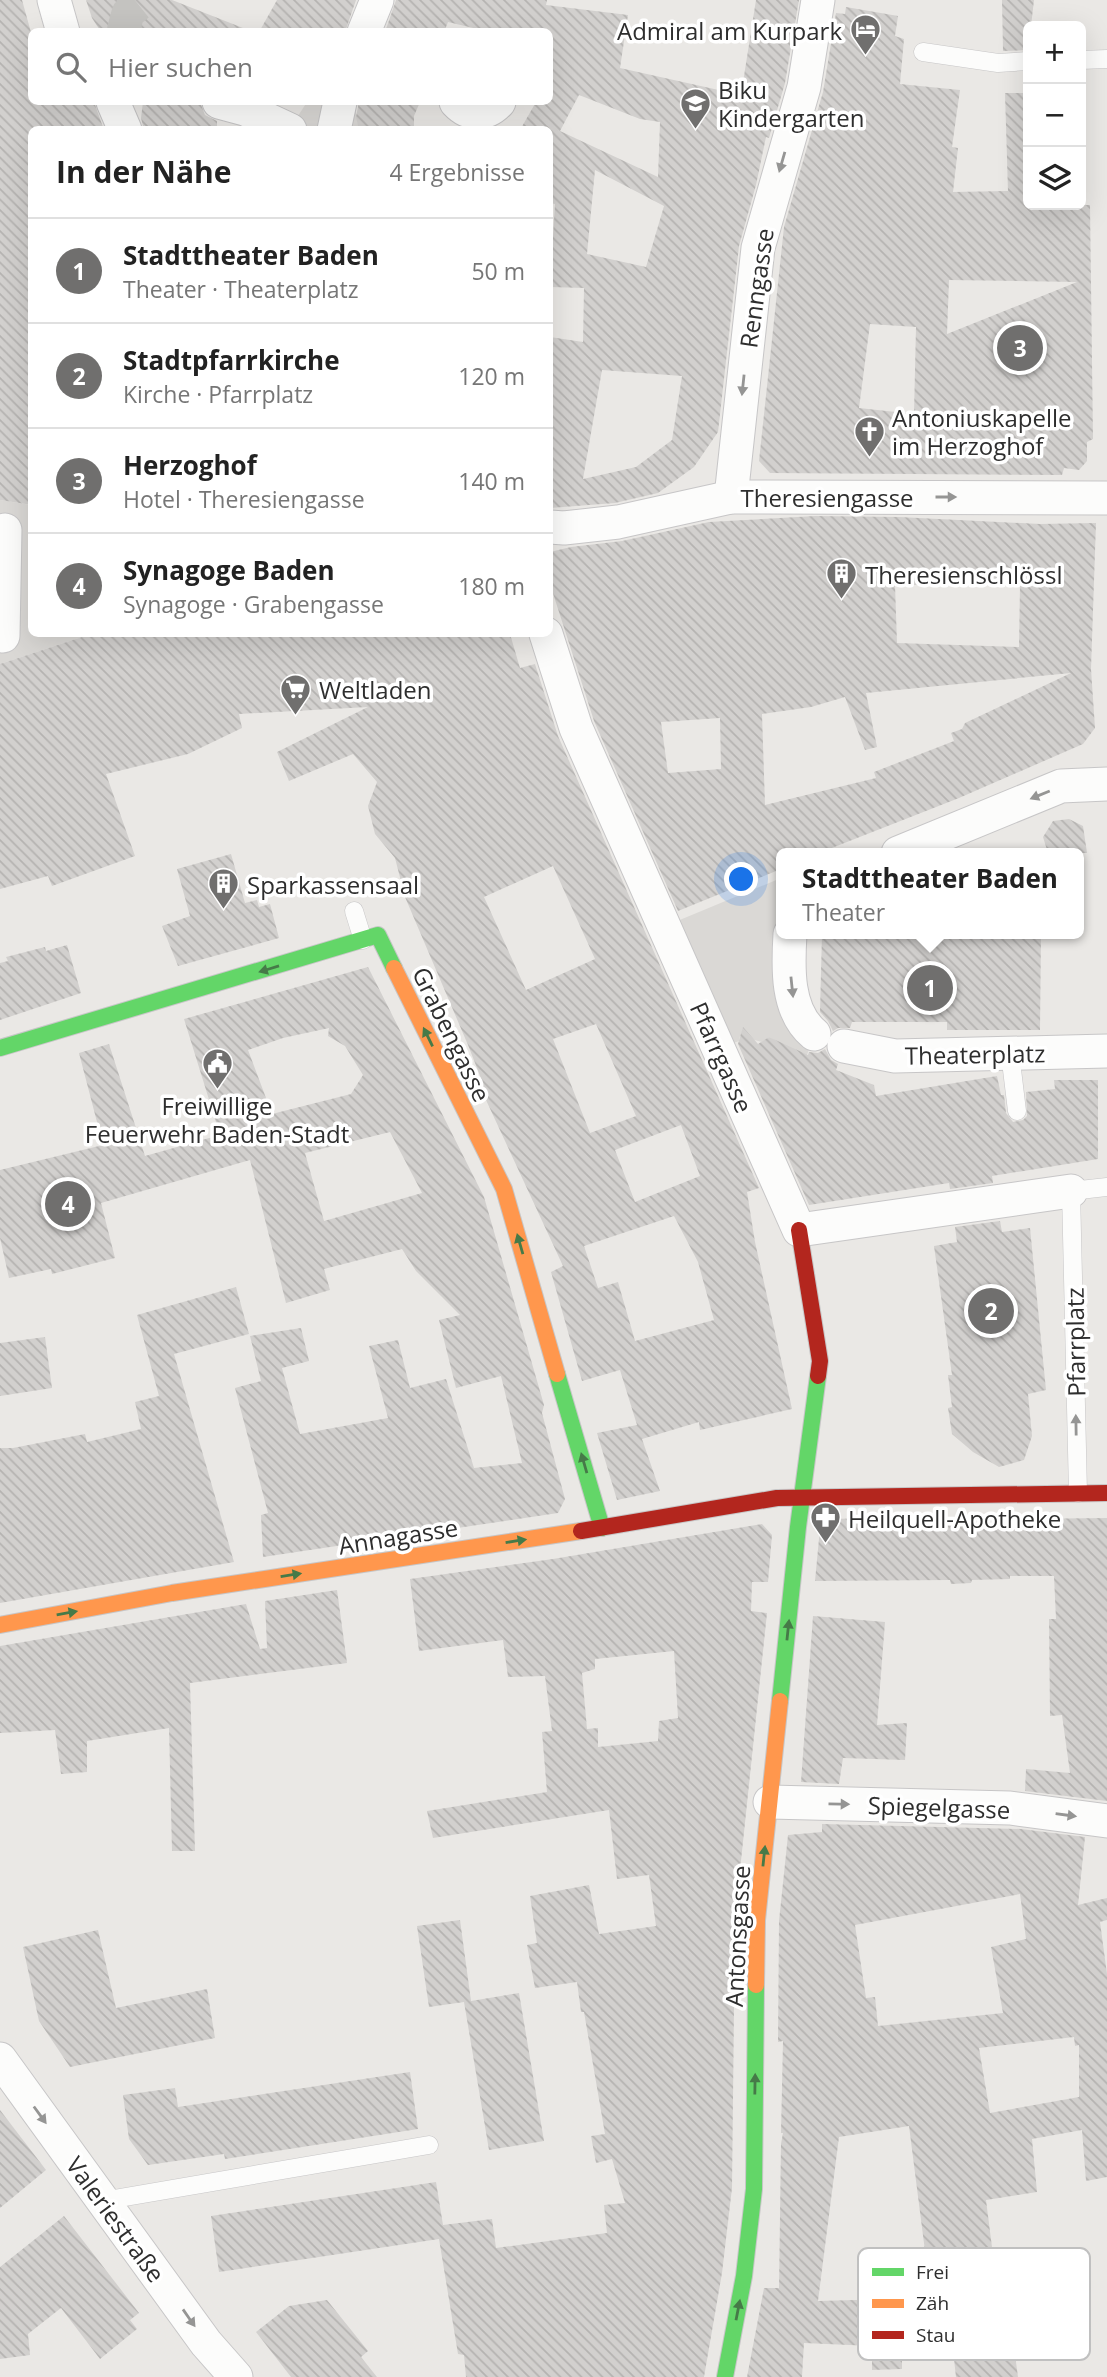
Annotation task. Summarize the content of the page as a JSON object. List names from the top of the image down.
{
  "streets": {
    "street": [
      "Renngasse",
      "Theresiengasse",
      "Grabengasse",
      "Theaterplatz",
      "Pfarrgasse",
      "Annagasse",
      "Spiegelgasse",
      "Antonsgasse",
      "Valeriestraße"
    ],
    "lane": ["Pfarrplatz"]
  },
  "crossings": [
    ["Renngasse", "Theresiengasse"],
    ["Grabengasse", "Annagasse"],
    ["Pfarrgasse", "Annagasse"],
    ["Pfarrgasse", "Antonsgasse"],
    ["Annagasse", "Antonsgasse"],
    ["Spiegelgasse", "Antonsgasse"]
  ],
  "one_way": [
    "Renngasse",
    "Theresiengasse",
    "Grabengasse",
    "Theaterplatz",
    "Pfarrplatz",
    "Annagasse",
    "Spiegelgasse",
    "Antonsgasse",
    "Valeriestraße"
  ],
  "places": {
    "hotel": ["Admiral am Kurpark"],
    "school or university": ["Biku Kindergarten"],
    "church": ["Antoniuskapelle im Herzoghof"],
    "building": ["Theresienschlössl", "Sparkassensaal"],
    "supermarket": ["Weltladen"],
    "public building": ["Freiwillige Feuerwehr Baden-Stadt"],
    "pharmacy": ["Heilquell-Apotheke"]
  },
  "legend": ["Frei", "Zäh", "Stau"],
  "page": {
    "map_buttons": ["+", "−"],
    "search": "Hier suchen",
    "heading": ["In der Nähe", "4 Ergebnisse"],
    "list": [
      {
        "mark": "1",
        "name": "Stadttheater Baden",
        "note": "Theater · Theaterplatz",
        "value": "50 m"
      },
      {
        "mark": "2",
        "name": "Stadtpfarrkirche",
        "note": "Kirche · Pfarrplatz",
        "value": "120 m"
      },
      {
        "mark": "3",
        "name": "Herzoghof",
        "note": "Hotel · Theresiengasse",
        "value": "140 m"
      },
      {
        "mark": "4",
        "name": "Synagoge Baden",
        "note": "Synagoge · Grabengasse",
        "value": "180 m"
      }
    ],
    "pins": [
      "3",
      "1",
      "4",
      "2"
    ],
    "popup": ["Stadttheater Baden", "Theater"]
  }
}
